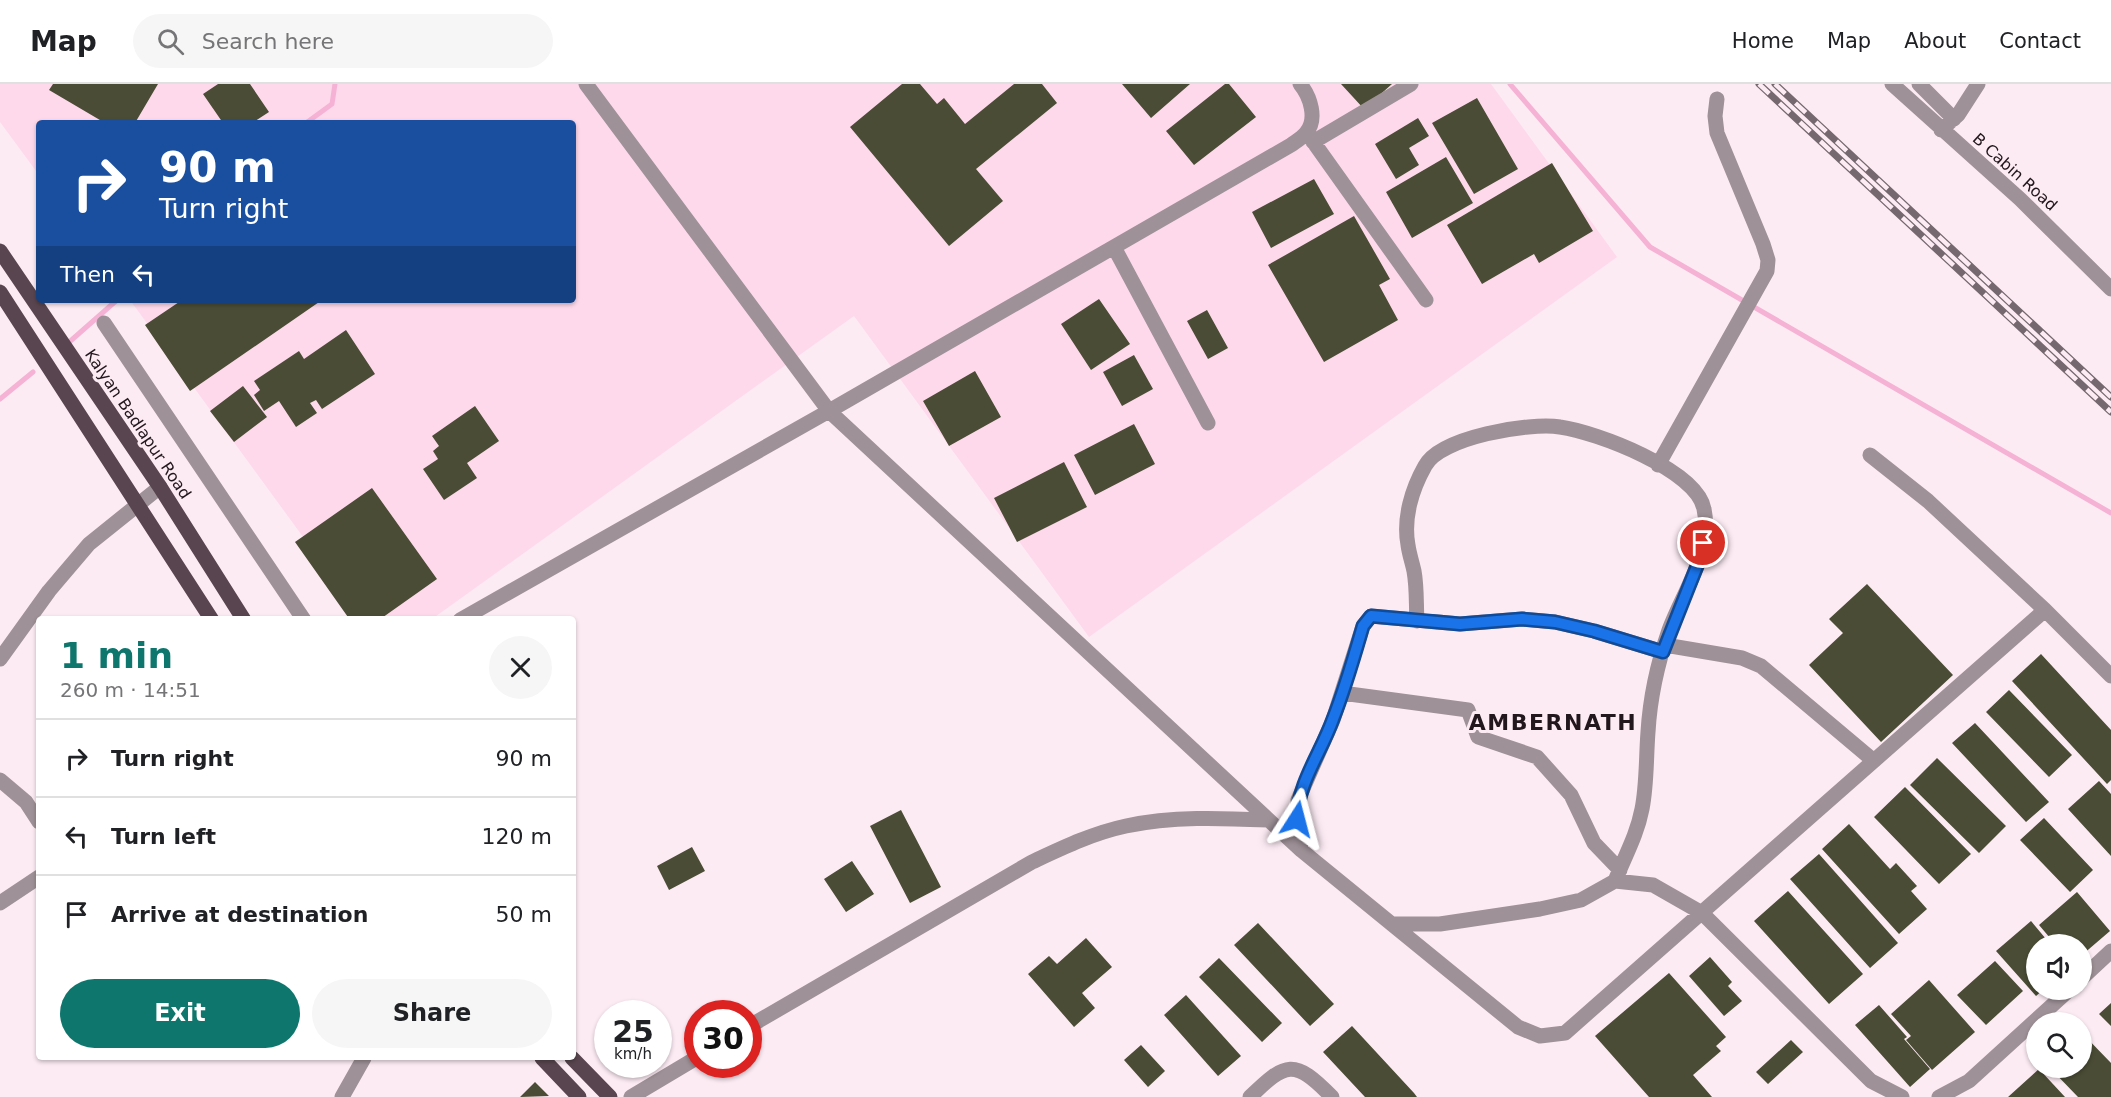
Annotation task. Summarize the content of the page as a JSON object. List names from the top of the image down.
{
  "streets": {
    "main road": ["Kalyan Badlapur Road"],
    "street": ["B Cabin Road"]
  },
  "districts": ["AMBERNATH"],
  "page": {
    "header": "Map",
    "search": "Search here",
    "nav": [
      "Home",
      "Map",
      "About",
      "Contact"
    ],
    "turn": ["90 m", "Turn right"],
    "then": "Then",
    "heading": ["1 min", "260 m · 14:51"],
    "list": [
      {
        "name": "Turn right",
        "value": "90 m"
      },
      {
        "name": "Turn left",
        "value": "120 m"
      },
      {
        "name": "Arrive at destination",
        "value": "50 m"
      }
    ],
    "buttons": ["Exit", "Share"],
    "speed": "25 km/h",
    "limit": "30"
  }
}
